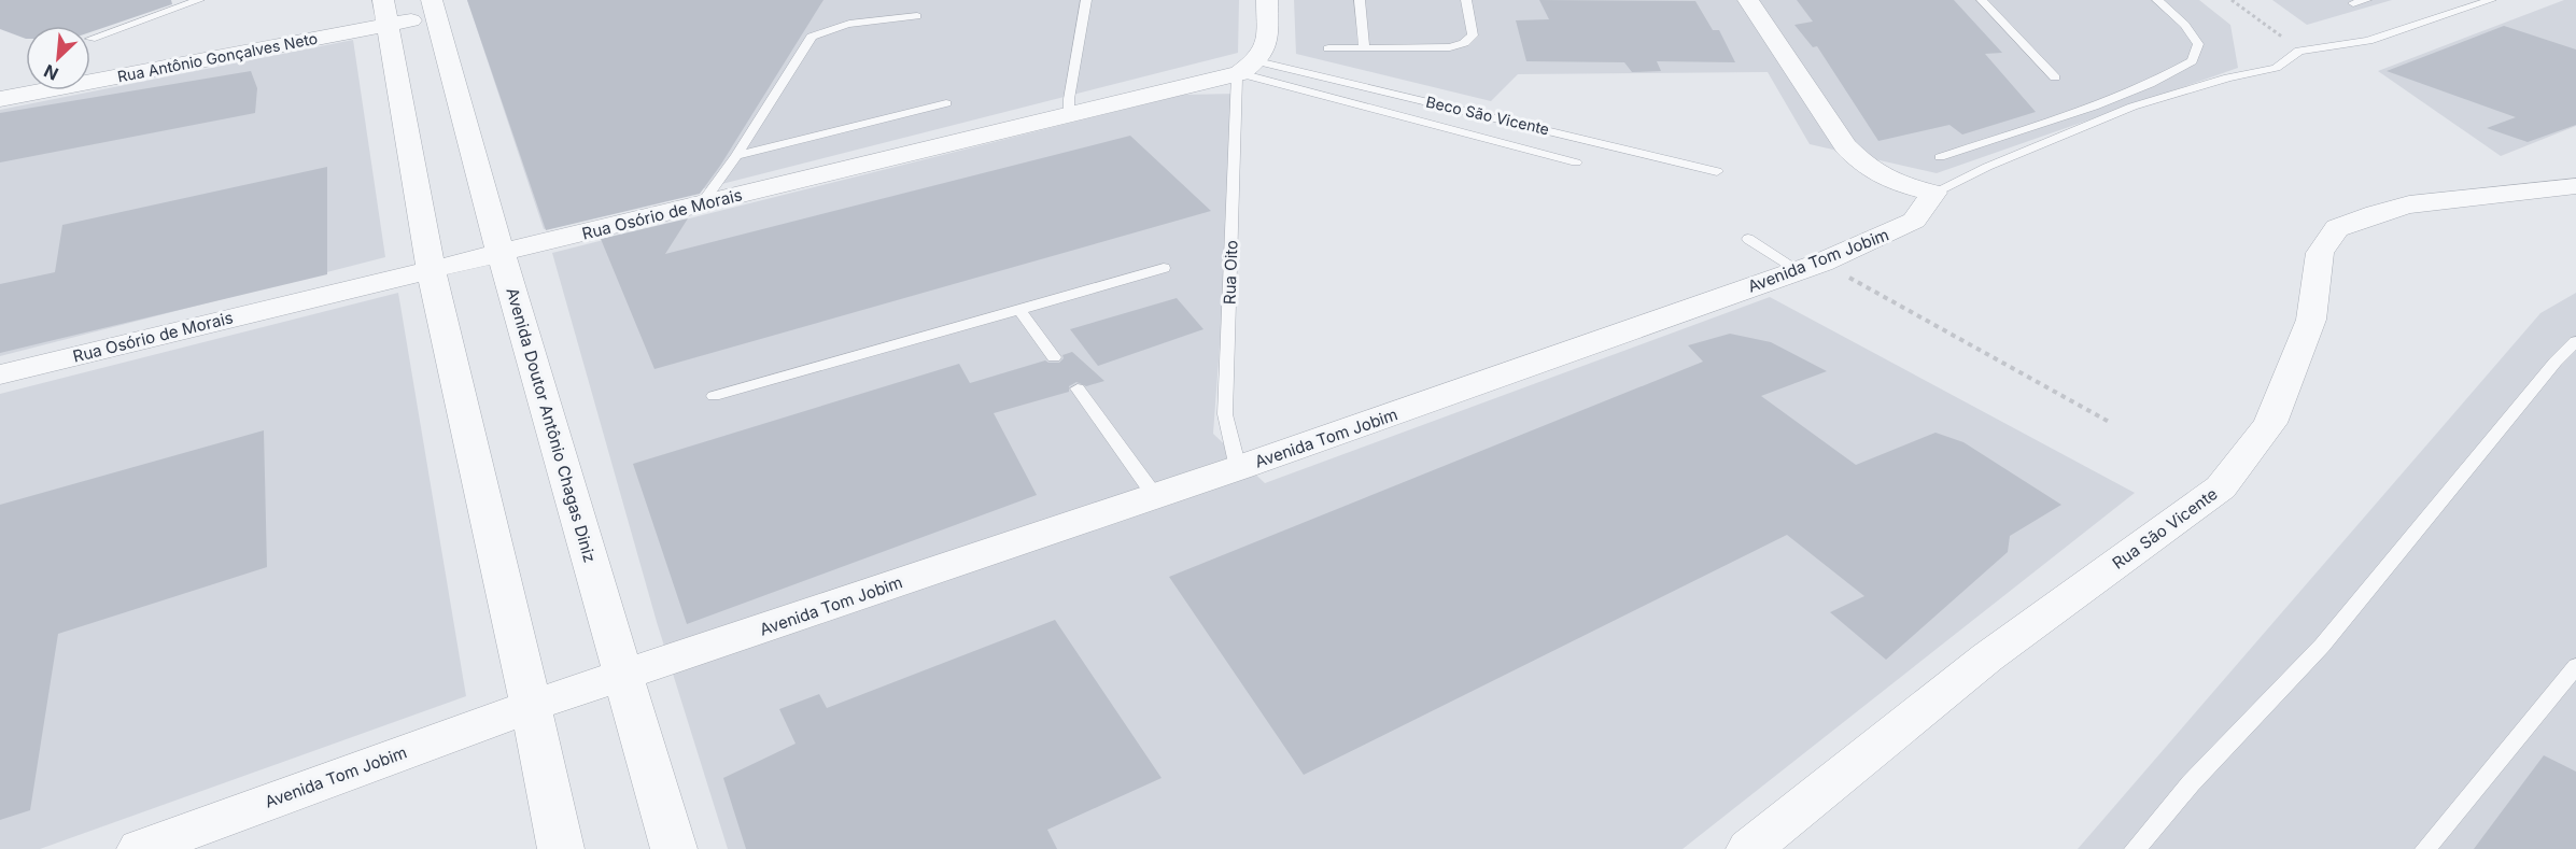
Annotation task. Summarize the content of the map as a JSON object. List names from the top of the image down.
{
  "streets": {
    "street": [
      "Rua Antônio Gonçalves Neto",
      "Rua Osório de Morais",
      "Avenida Tom Jobim",
      "Avenida Doutor Antônio Chagas Diniz",
      "Rua São Vicente"
    ],
    "lane": ["Beco São Vicente", "Rua Oito"]
  },
  "crossings": [
    ["Rua Antônio Gonçalves Neto", "Avenida Doutor Antônio Chagas Diniz"],
    ["Beco São Vicente", "Rua Osório de Morais"],
    ["Beco São Vicente", "Rua Oito"],
    ["Rua Osório de Morais", "Rua Oito"],
    ["Rua Osório de Morais", "Avenida Doutor Antônio Chagas Diniz"],
    ["Avenida Tom Jobim", "Rua Oito"],
    ["Avenida Tom Jobim", "Avenida Doutor Antônio Chagas Diniz"]
  ],
  "north": "bottom left"
}
